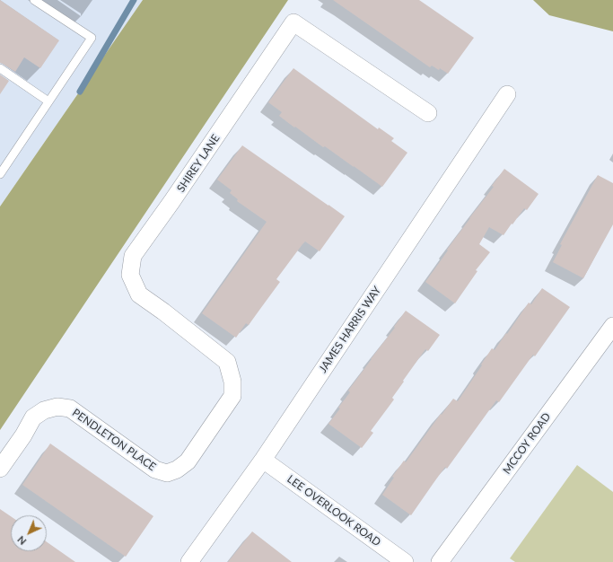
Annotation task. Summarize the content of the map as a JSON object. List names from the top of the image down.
{
  "streets": {
    "street": [
      "SHIREY LANE",
      "JAMES HARRIS WAY",
      "PENDLETON PLACE",
      "MCCOY ROAD",
      "LEE OVERLOOK ROAD"
    ]
  },
  "crossings": [
    ["SHIREY LANE", "PENDLETON PLACE"],
    ["JAMES HARRIS WAY", "LEE OVERLOOK ROAD"]
  ],
  "north": "bottom left"
}
